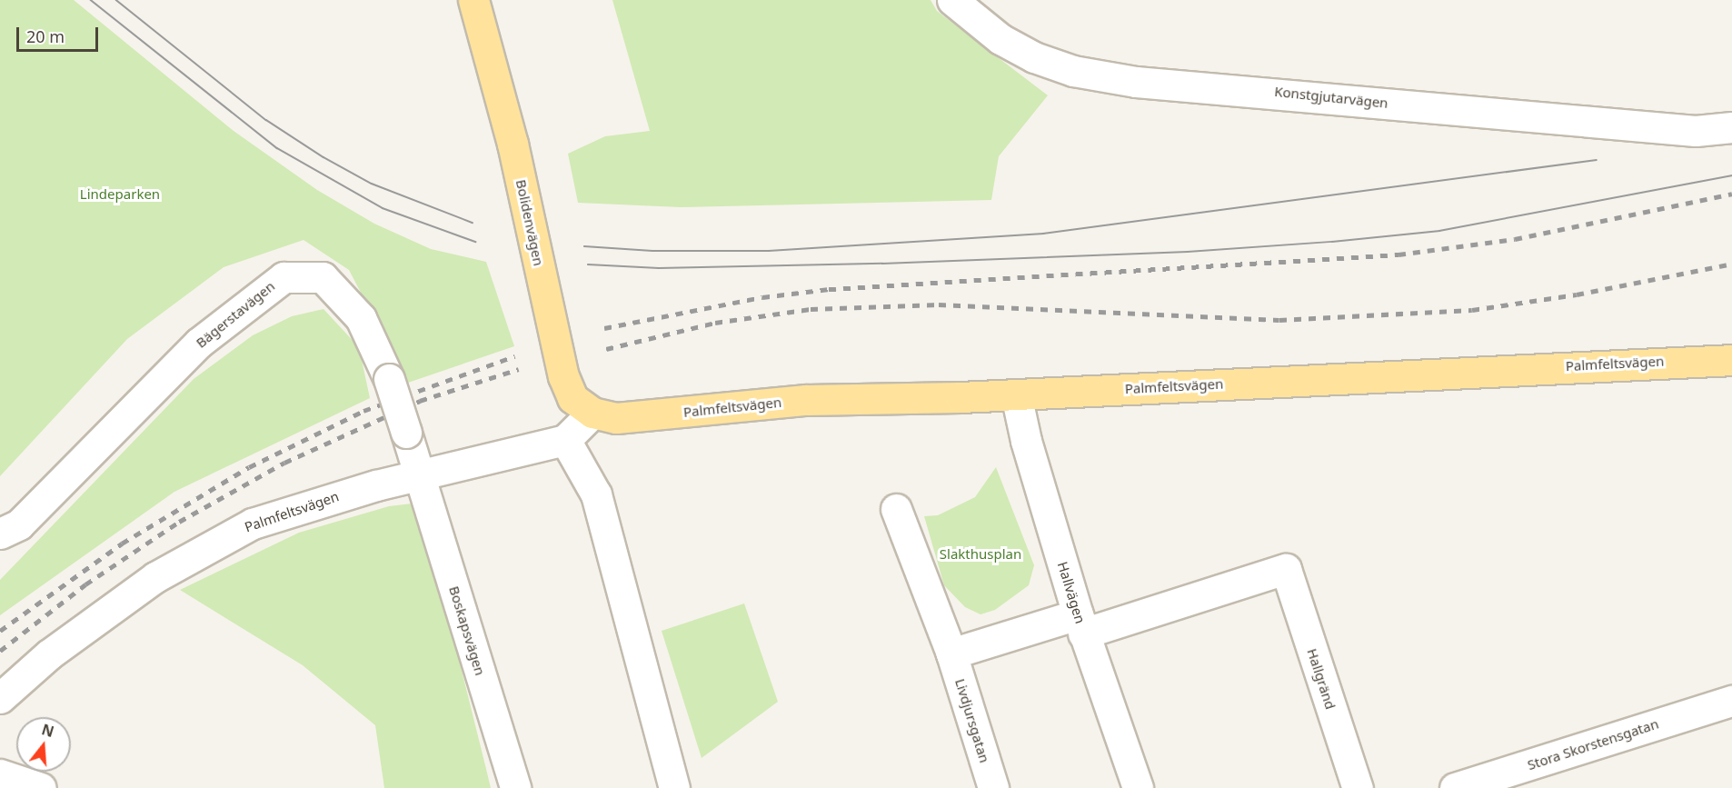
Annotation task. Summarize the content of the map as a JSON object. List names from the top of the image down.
{
  "streets": {
    "main road": ["Bolidenvägen", "Palmfeltsvägen"],
    "street": [
      "Konstgjutarvägen",
      "Bägerstavägen",
      "Hallvägen",
      "Boskapsvägen",
      "Hallgränd",
      "Livdjursgatan",
      "Stora Skorstensgatan"
    ]
  },
  "crossings": [
    ["Bolidenvägen", "Palmfeltsvägen"],
    ["Bägerstavägen", "Palmfeltsvägen"],
    ["Bägerstavägen", "Boskapsvägen"],
    ["Palmfeltsvägen", "Hallvägen"],
    ["Palmfeltsvägen", "Boskapsvägen"],
    ["Hallvägen", "Hallgränd"]
  ],
  "parks": ["Lindeparken", "Slakthusplan"],
  "scale_bar": "20 m",
  "north": "top"
}
